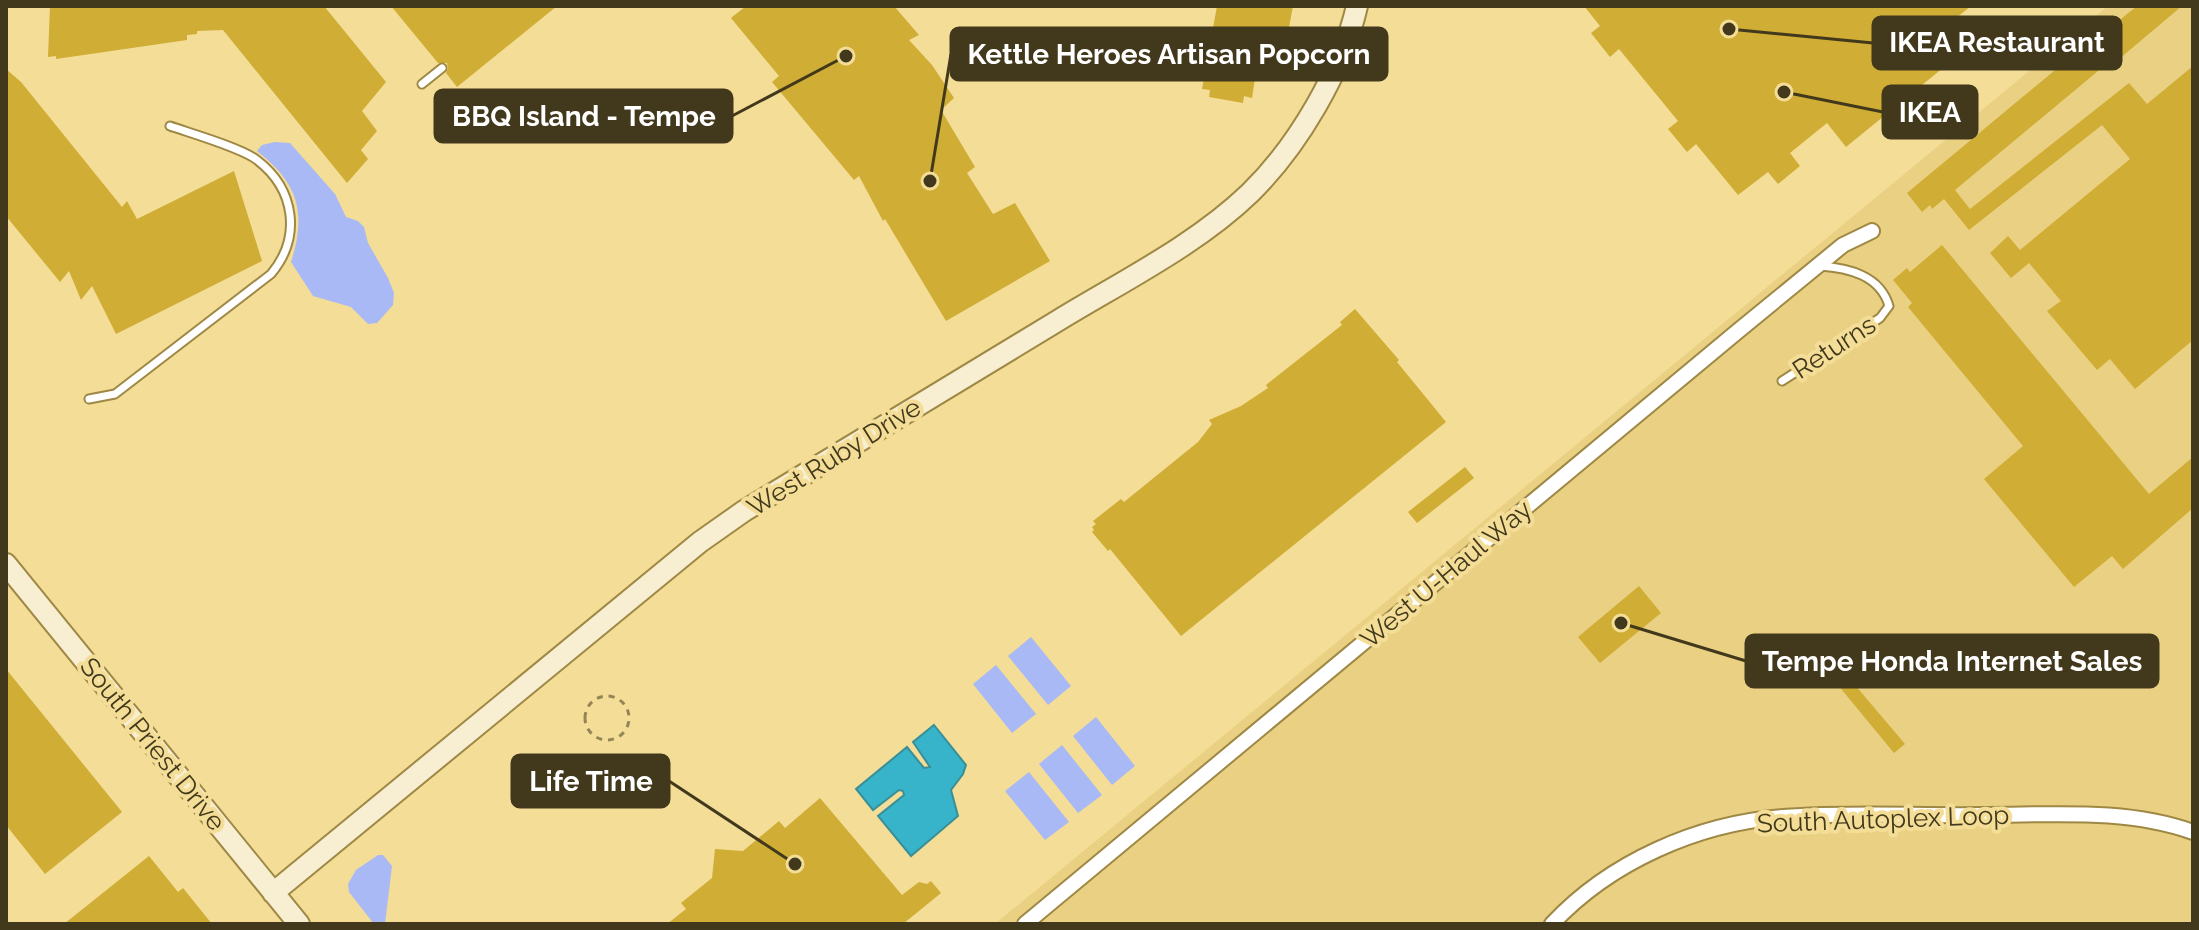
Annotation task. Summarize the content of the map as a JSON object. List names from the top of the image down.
{
  "streets": {
    "street": [
      "West Ruby Drive",
      "West U-Haul Way",
      "South Priest Drive",
      "South Autoplex Loop"
    ],
    "lane": ["Returns"]
  },
  "crossings": [
    ["Returns", "West U-Haul Way"],
    ["West Ruby Drive", "South Priest Drive"]
  ],
  "places": [
    "IKEA Restaurant",
    "BBQ Island - Tempe",
    "IKEA",
    "Kettle Heroes Artisan Popcorn",
    "Tempe Honda Internet Sales",
    "Life Time"
  ]
}
